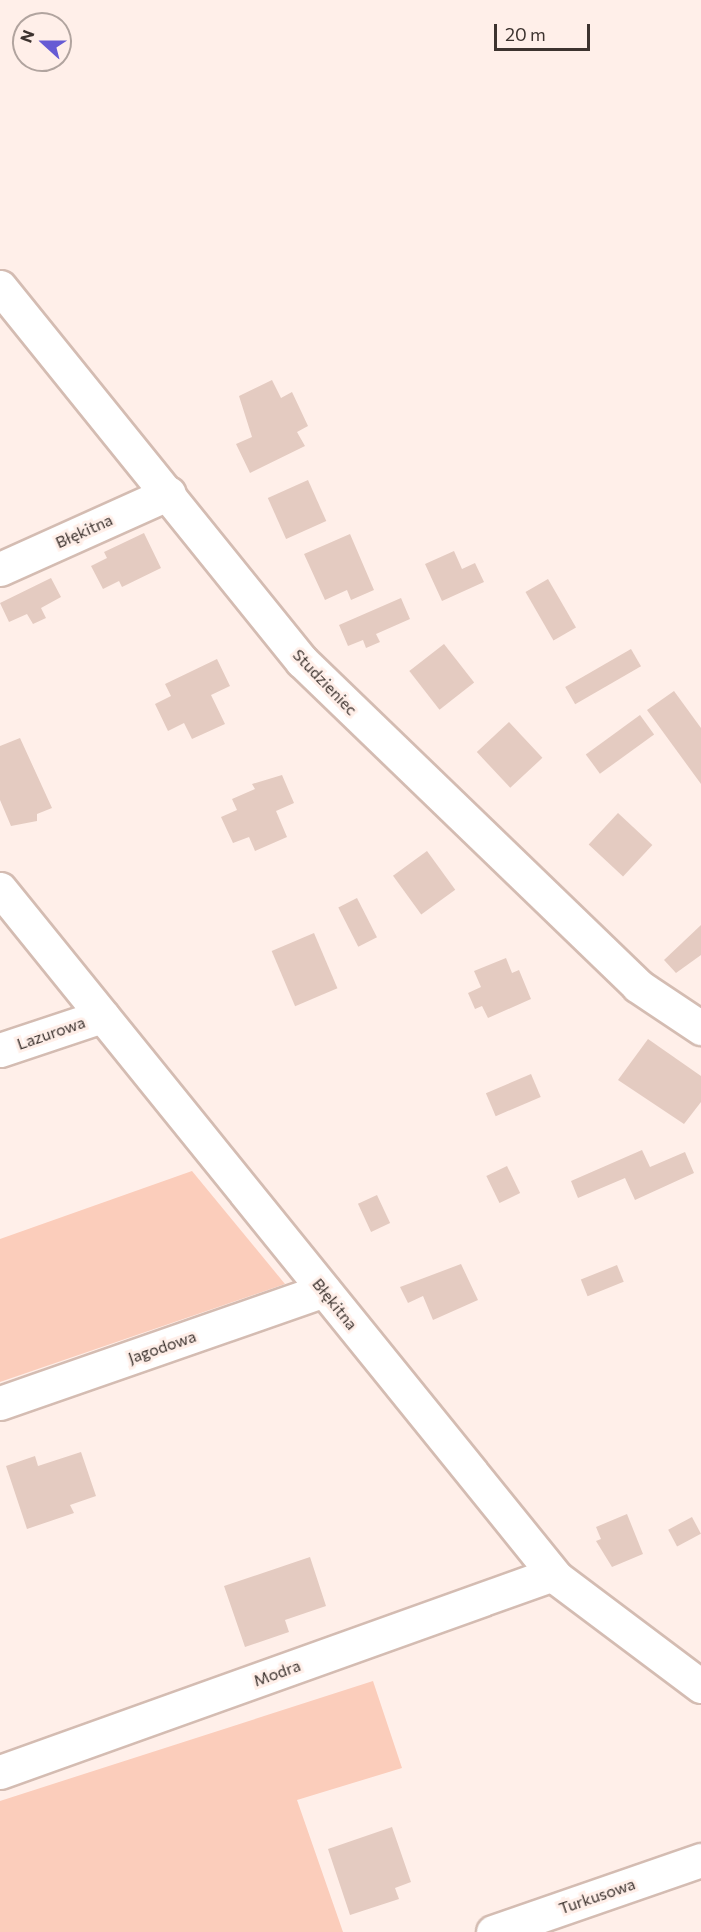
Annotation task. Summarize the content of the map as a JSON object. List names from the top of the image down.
{
  "streets": {
    "street": [
      "Błękitna",
      "Studzieniec",
      "Lazurowa",
      "Jagodowa",
      "Modra",
      "Turkusowa"
    ]
  },
  "crossings": [
    ["Błękitna", "Studzieniec"],
    ["Błękitna", "Lazurowa"],
    ["Błękitna", "Jagodowa"],
    ["Błękitna", "Modra"]
  ],
  "scale_bar": "20 m",
  "north": "left"
}
